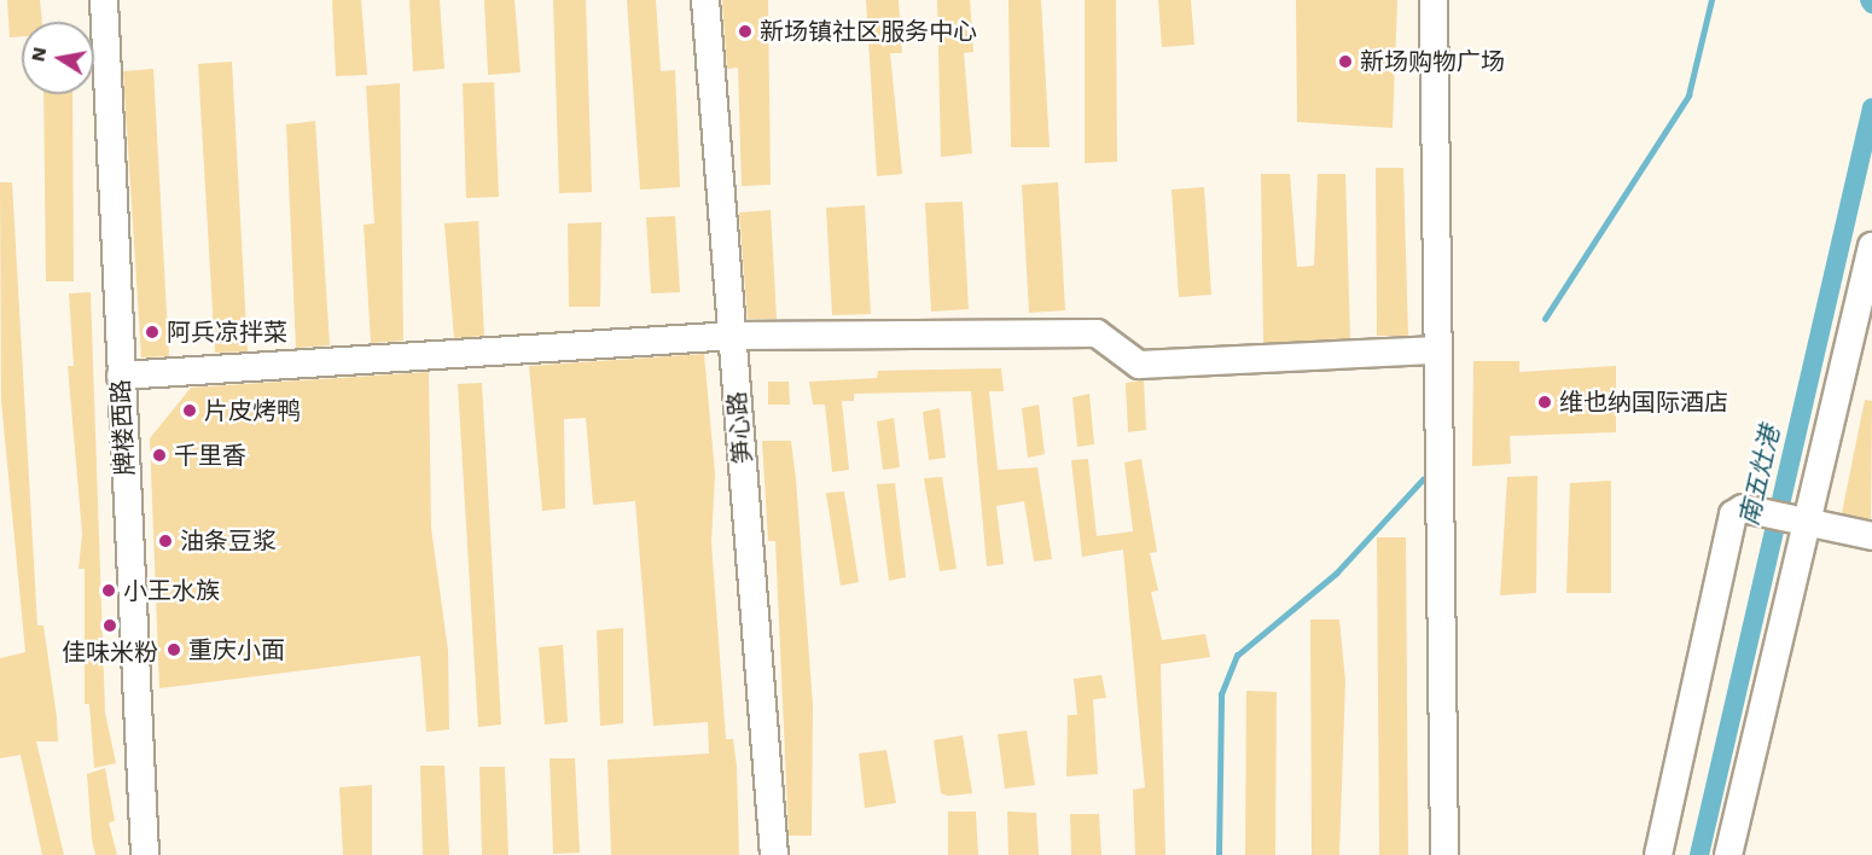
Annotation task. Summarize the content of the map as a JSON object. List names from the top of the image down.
{
  "streets": {
    "street": ["牌楼西路", "笋心路"]
  },
  "water": ["南五灶港"],
  "places": [
    "新场镇社区服务中心",
    "新场购物广场",
    "阿兵凉拌菜",
    "维也纳国际酒店",
    "片皮烤鸭",
    "千里香",
    "油条豆浆",
    "小王水族",
    "佳味米粉",
    "重庆小面"
  ],
  "north": "left"
}
